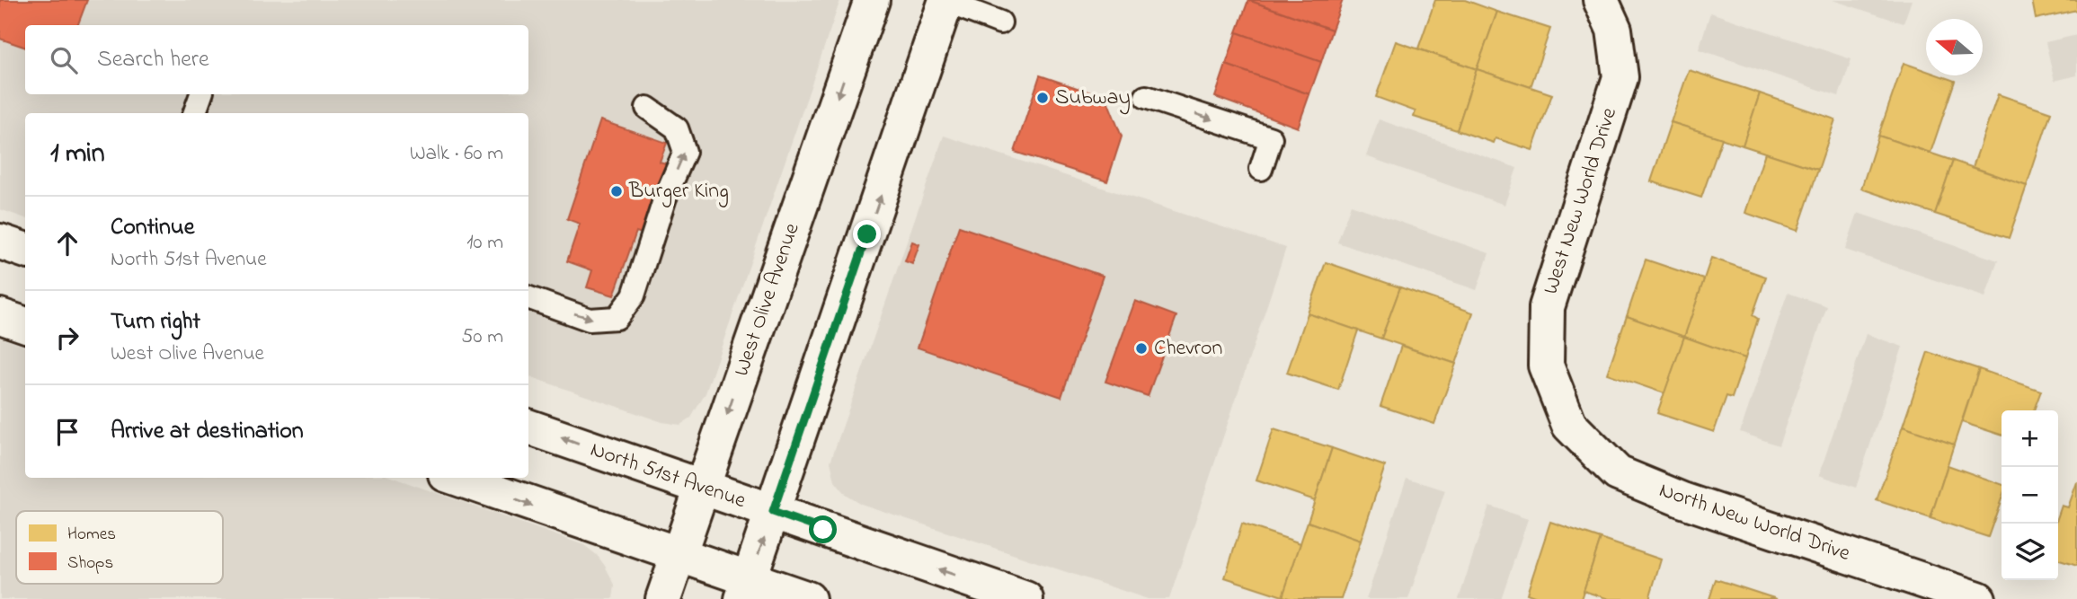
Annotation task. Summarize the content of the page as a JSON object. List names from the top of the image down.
{
  "streets": {
    "main road": [
      "West New World Drive",
      "West Olive Avenue",
      "North 51st Avenue",
      "North New World Drive"
    ]
  },
  "crossings": [
    ["West New World Drive", "North New World Drive"],
    ["West Olive Avenue", "North 51st Avenue"]
  ],
  "places": ["Subway", "Burger King", "Chevron"],
  "legend": ["Homes", "Shops"],
  "north": "left",
  "page": {
    "search": "Search here",
    "heading": ["1 min", "Walk · 60 m"],
    "list": [
      ["Continue", "North 51st Avenue", "10 m"],
      ["Turn right", "West Olive Avenue", "50 m"],
      "Arrive at destination"
    ],
    "map_buttons": ["+", "−"]
  }
}
